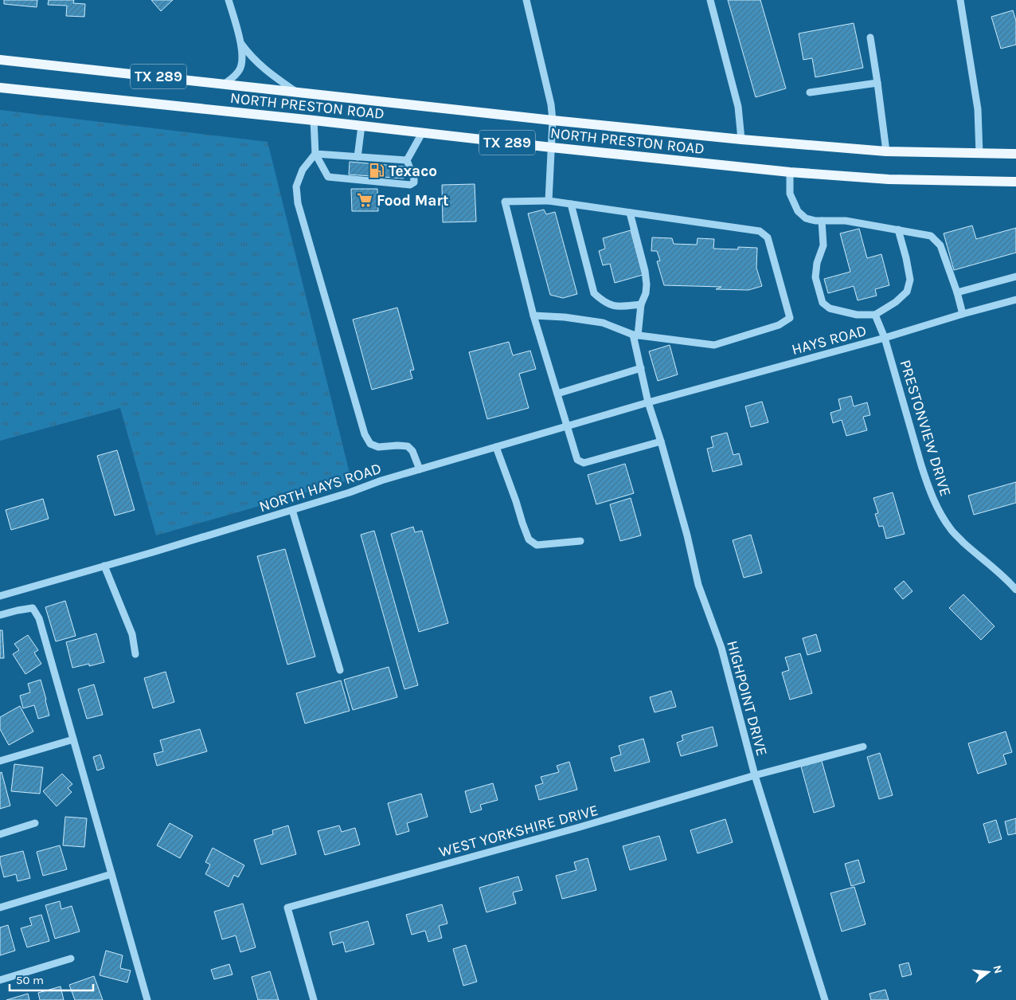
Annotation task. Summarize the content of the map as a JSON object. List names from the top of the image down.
{
  "streets": {
    "main road": ["TX 289", "NORTH PRESTON ROAD"],
    "street": [
      "HAYS ROAD",
      "PRESTONVIEW DRIVE",
      "NORTH HAYS ROAD",
      "HIGHPOINT DRIVE",
      "WEST YORKSHIRE DRIVE"
    ]
  },
  "crossings": [
    ["HAYS ROAD", "PRESTONVIEW DRIVE"],
    ["HAYS ROAD", "NORTH HAYS ROAD"],
    ["HAYS ROAD", "HIGHPOINT DRIVE"],
    ["NORTH HAYS ROAD", "HIGHPOINT DRIVE"],
    ["HIGHPOINT DRIVE", "WEST YORKSHIRE DRIVE"]
  ],
  "places": {
    "fuel station": ["Texaco"],
    "supermarket": ["Food Mart"]
  },
  "scale_bar": "50 m",
  "north": "right"
}
